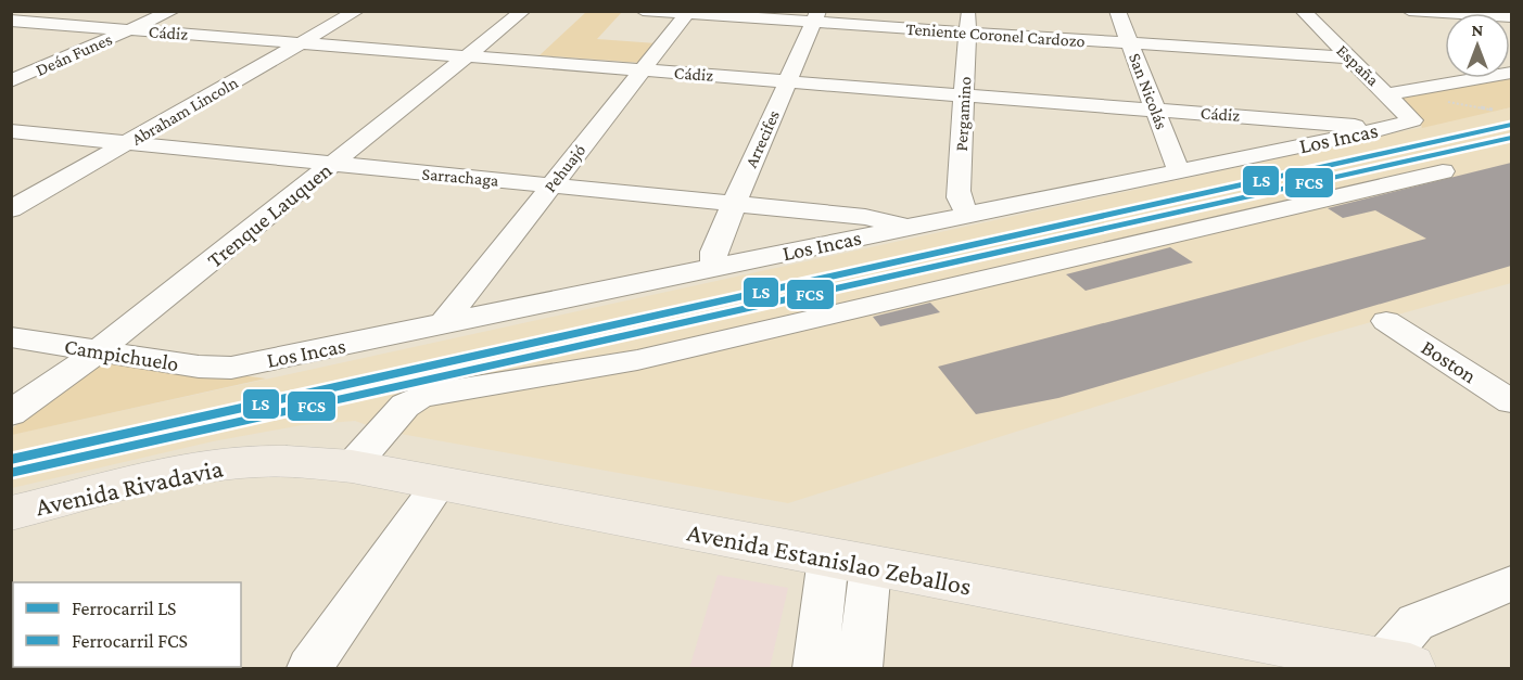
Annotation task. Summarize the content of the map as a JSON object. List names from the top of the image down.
{
  "streets": {
    "main road": ["Avenida Rivadavia", "Avenida Estanislao Zeballos"],
    "street": [
      "Cádiz",
      "Teniente Coronel Cardozo",
      "Deán Funes",
      "España",
      "San Nicolás",
      "Abraham Lincoln",
      "Pergamino",
      "Los Incas",
      "Arrecifes",
      "Pehuajó",
      "Sarrachaga",
      "Trenque Lauquen",
      "Campichuelo",
      "Boston"
    ]
  },
  "crossings": [
    ["Cádiz", "Deán Funes"],
    ["Cádiz", "San Nicolás"],
    ["Cádiz", "Abraham Lincoln"],
    ["Cádiz", "Pergamino"],
    ["Cádiz", "Los Incas"],
    ["Cádiz", "Arrecifes"],
    ["Cádiz", "Pehuajó"],
    ["Cádiz", "Trenque Lauquen"],
    ["Teniente Coronel Cardozo", "España"],
    ["Teniente Coronel Cardozo", "San Nicolás"],
    ["Teniente Coronel Cardozo", "Pergamino"],
    ["Teniente Coronel Cardozo", "Arrecifes"],
    ["Teniente Coronel Cardozo", "Pehuajó"],
    ["España", "Los Incas"],
    ["San Nicolás", "Los Incas"],
    ["Abraham Lincoln", "Sarrachaga"],
    ["Pergamino", "Los Incas"],
    ["Los Incas", "Arrecifes"],
    ["Los Incas", "Pehuajó"],
    ["Los Incas", "Sarrachaga"],
    ["Los Incas", "Campichuelo"],
    ["Arrecifes", "Sarrachaga"],
    ["Pehuajó", "Sarrachaga"],
    ["Sarrachaga", "Trenque Lauquen"],
    ["Trenque Lauquen", "Campichuelo"],
    ["Avenida Rivadavia", "Avenida Estanislao Zeballos"]
  ],
  "lines": ["rail line LS", "rail line FCS"],
  "legend": ["Ferrocarril LS", "Ferrocarril FCS"],
  "north": "top"
}
